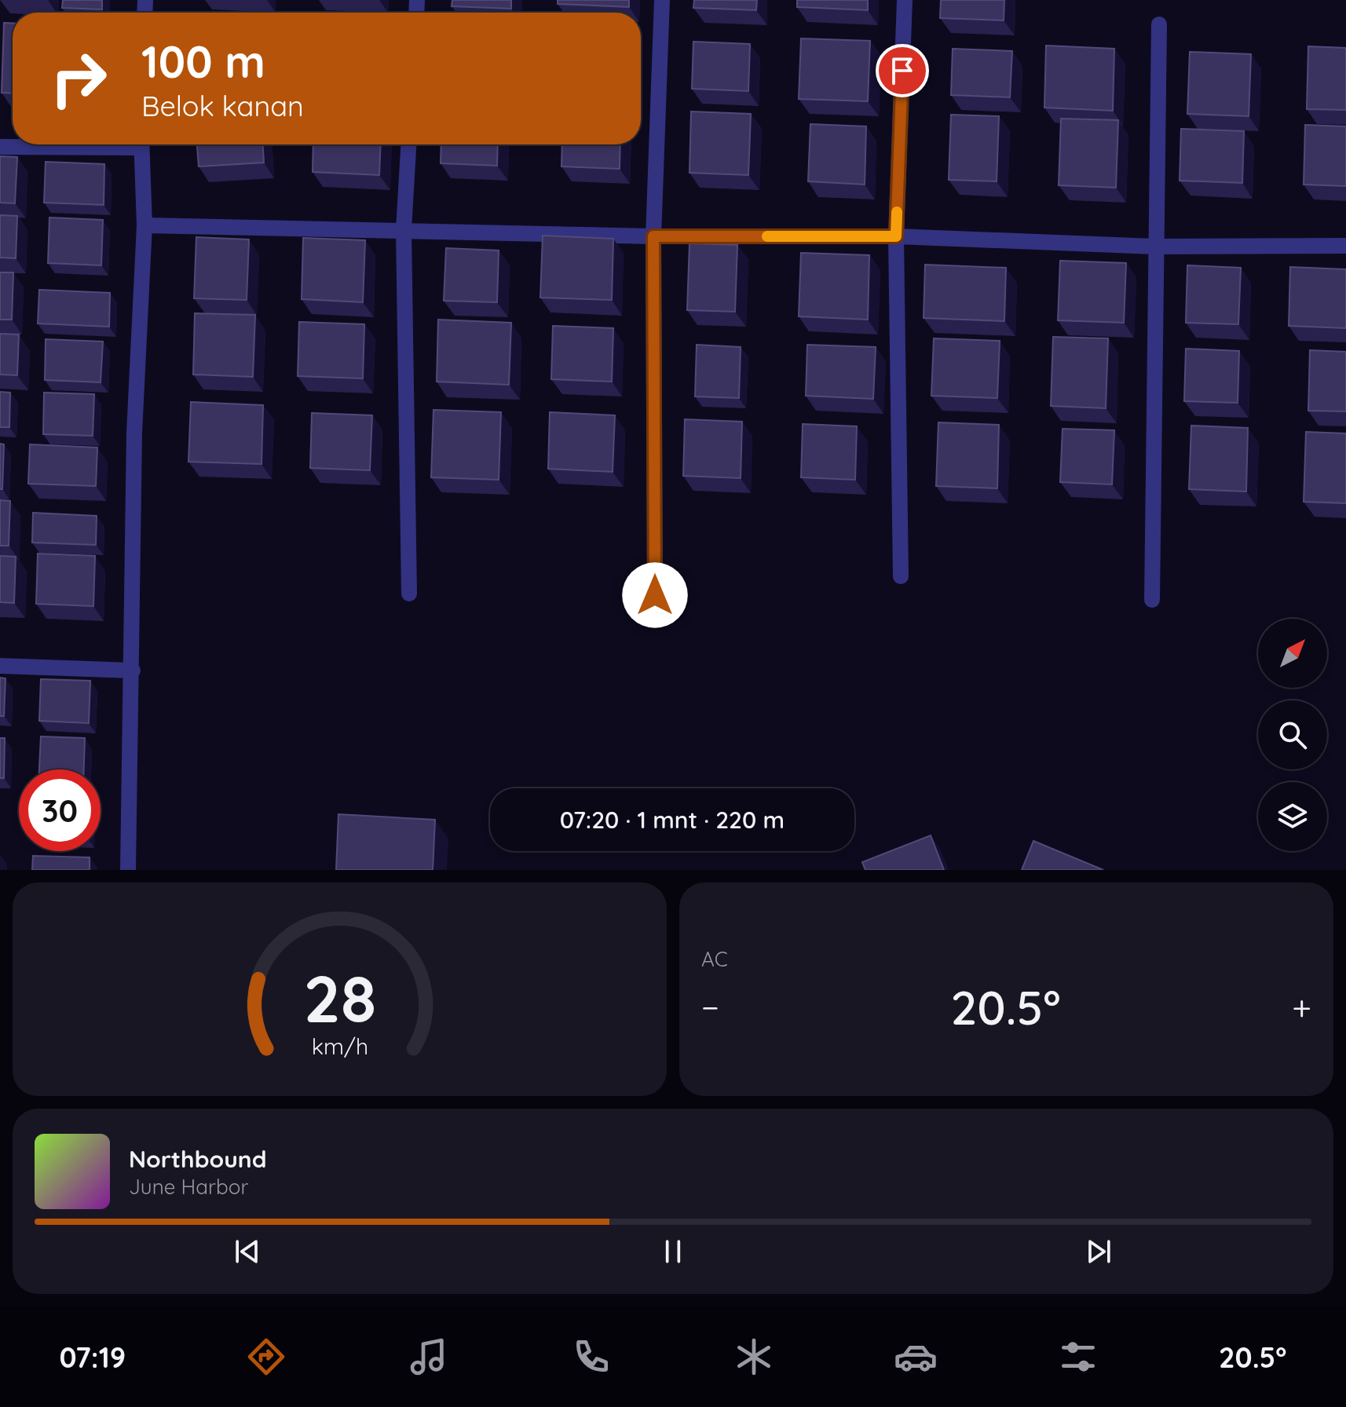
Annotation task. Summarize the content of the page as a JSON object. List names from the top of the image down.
{
  "north": "top right",
  "page": {
    "turn": ["100 m", "Belok kanan"],
    "limit": "30",
    "trip": "07:20 · 1 mnt · 220 m",
    "tile": "AC",
    "heat": ["−", "20.5°", "+"],
    "song": ["Northbound", "June Harbor"],
    "tabs": ["07:19", "20.5°"],
    "gauge": ["28", "km/h"]
  }
}
